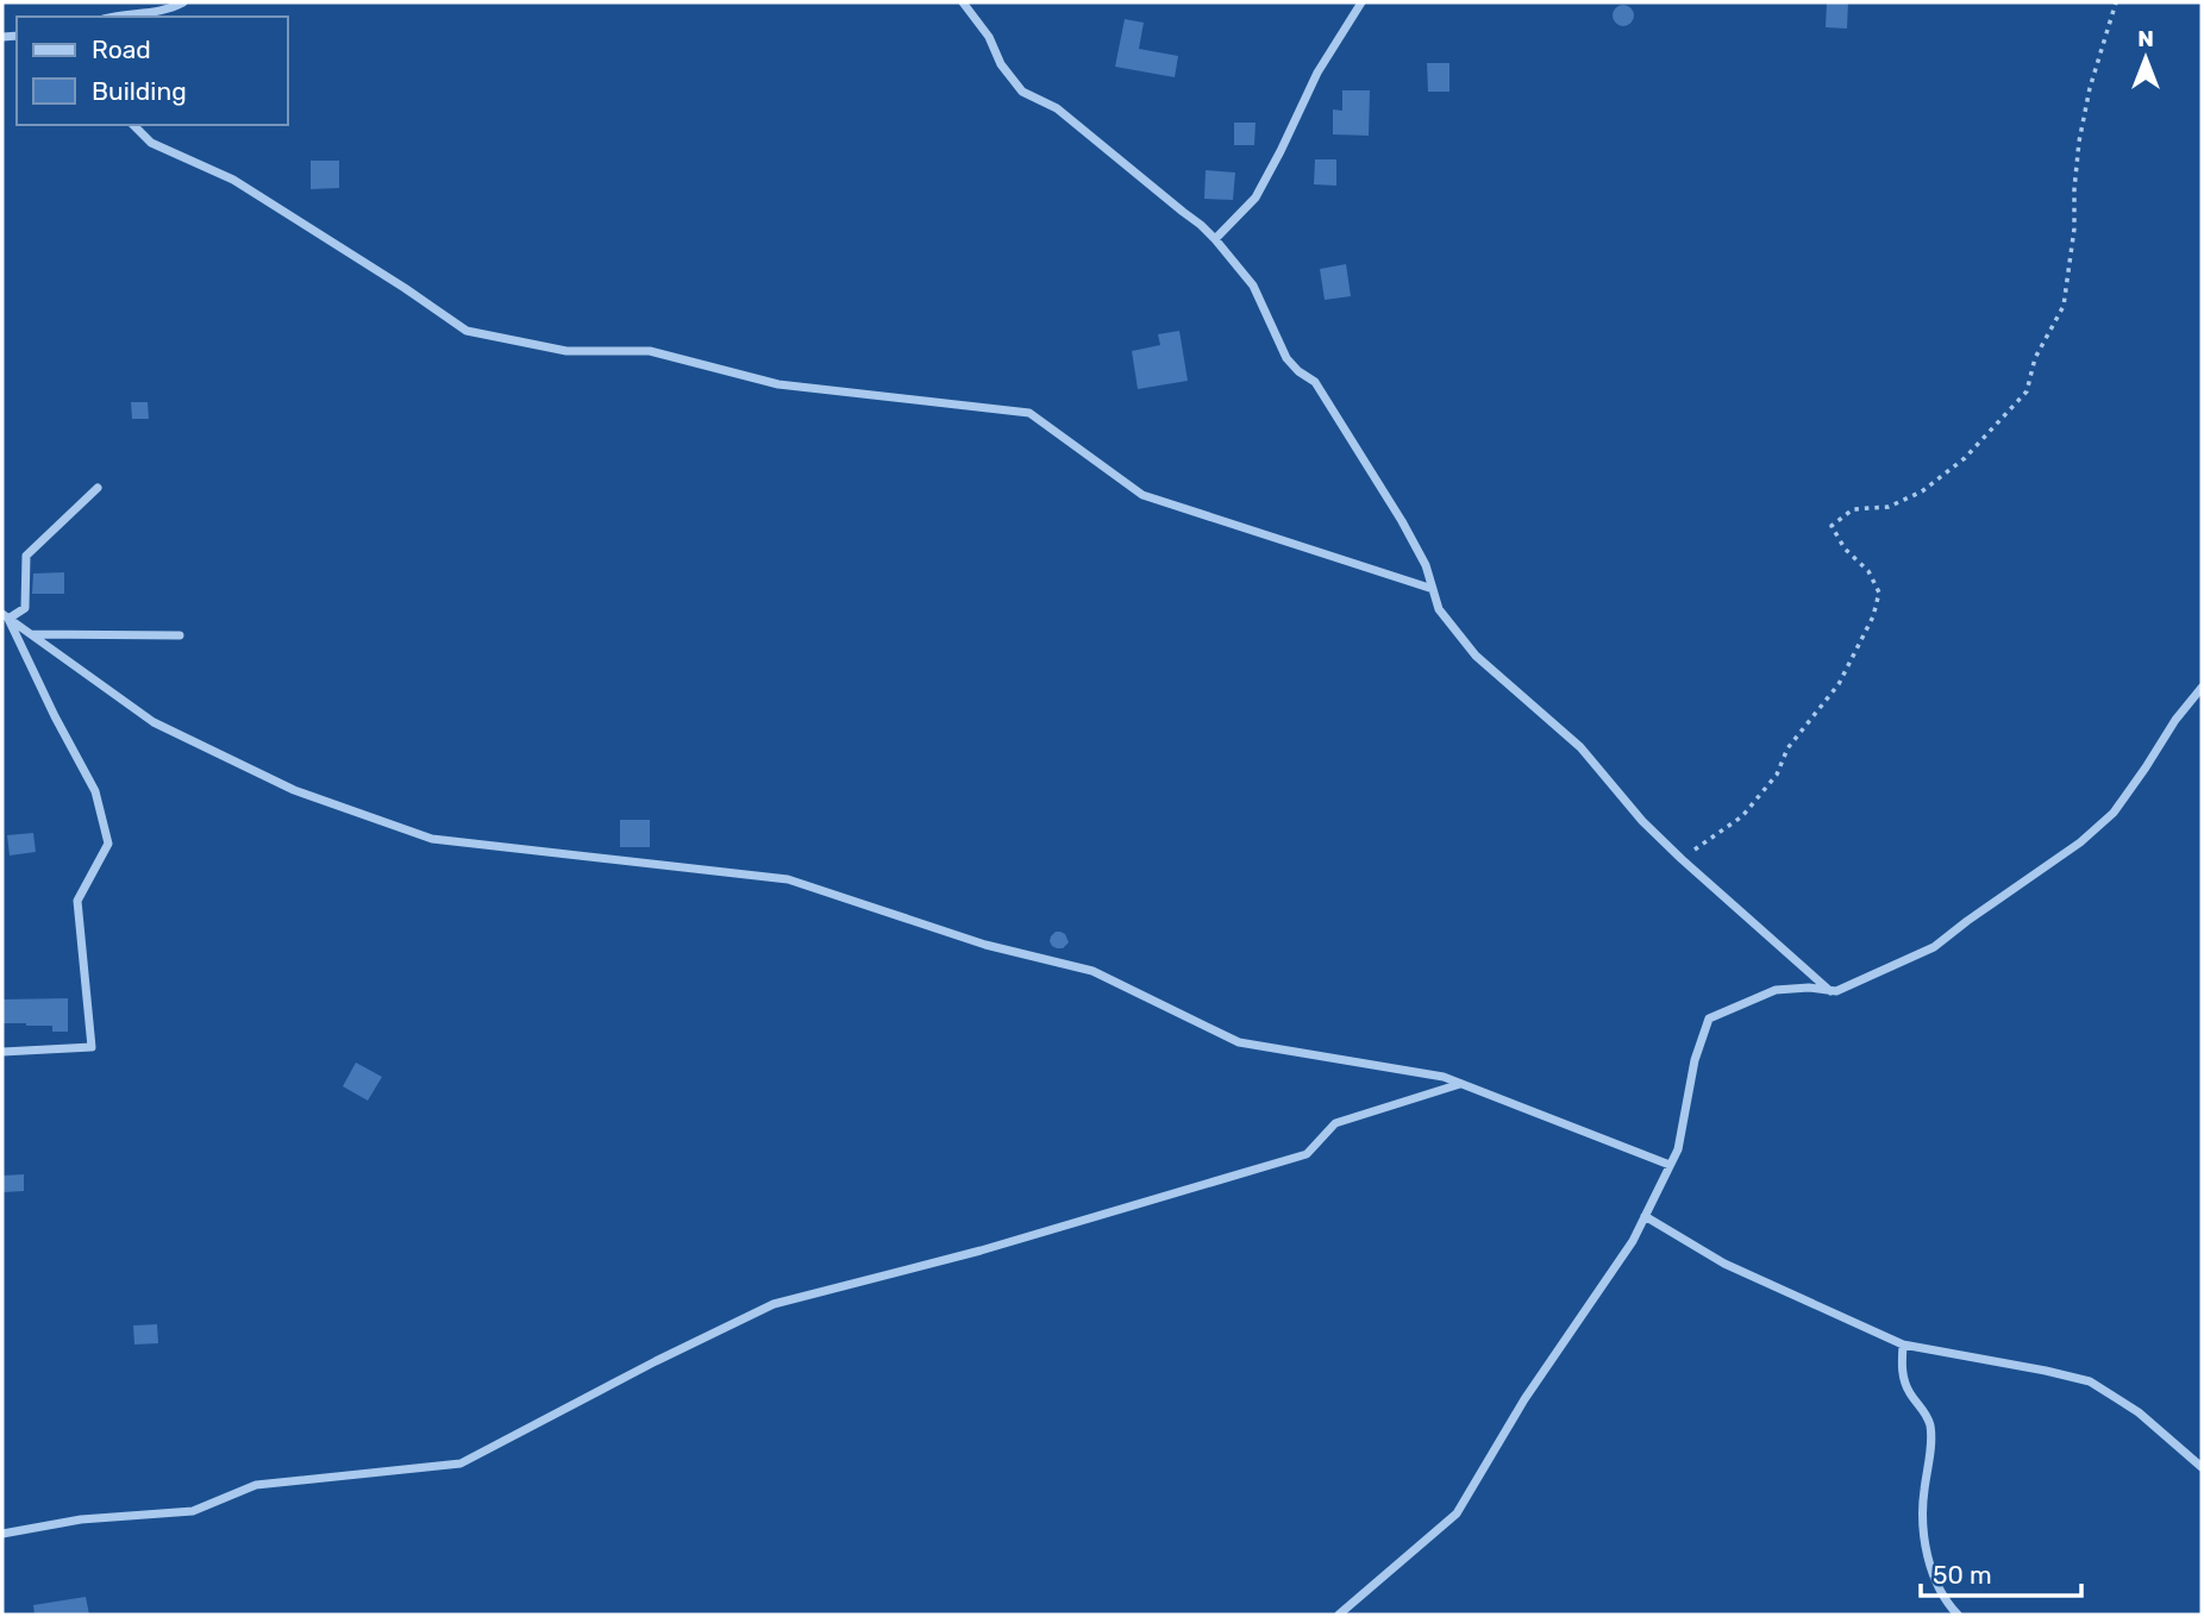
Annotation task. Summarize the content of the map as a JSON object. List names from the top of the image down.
{
  "legend": ["Road", "Building"],
  "scale_bar": "50 m",
  "north": "top"
}
